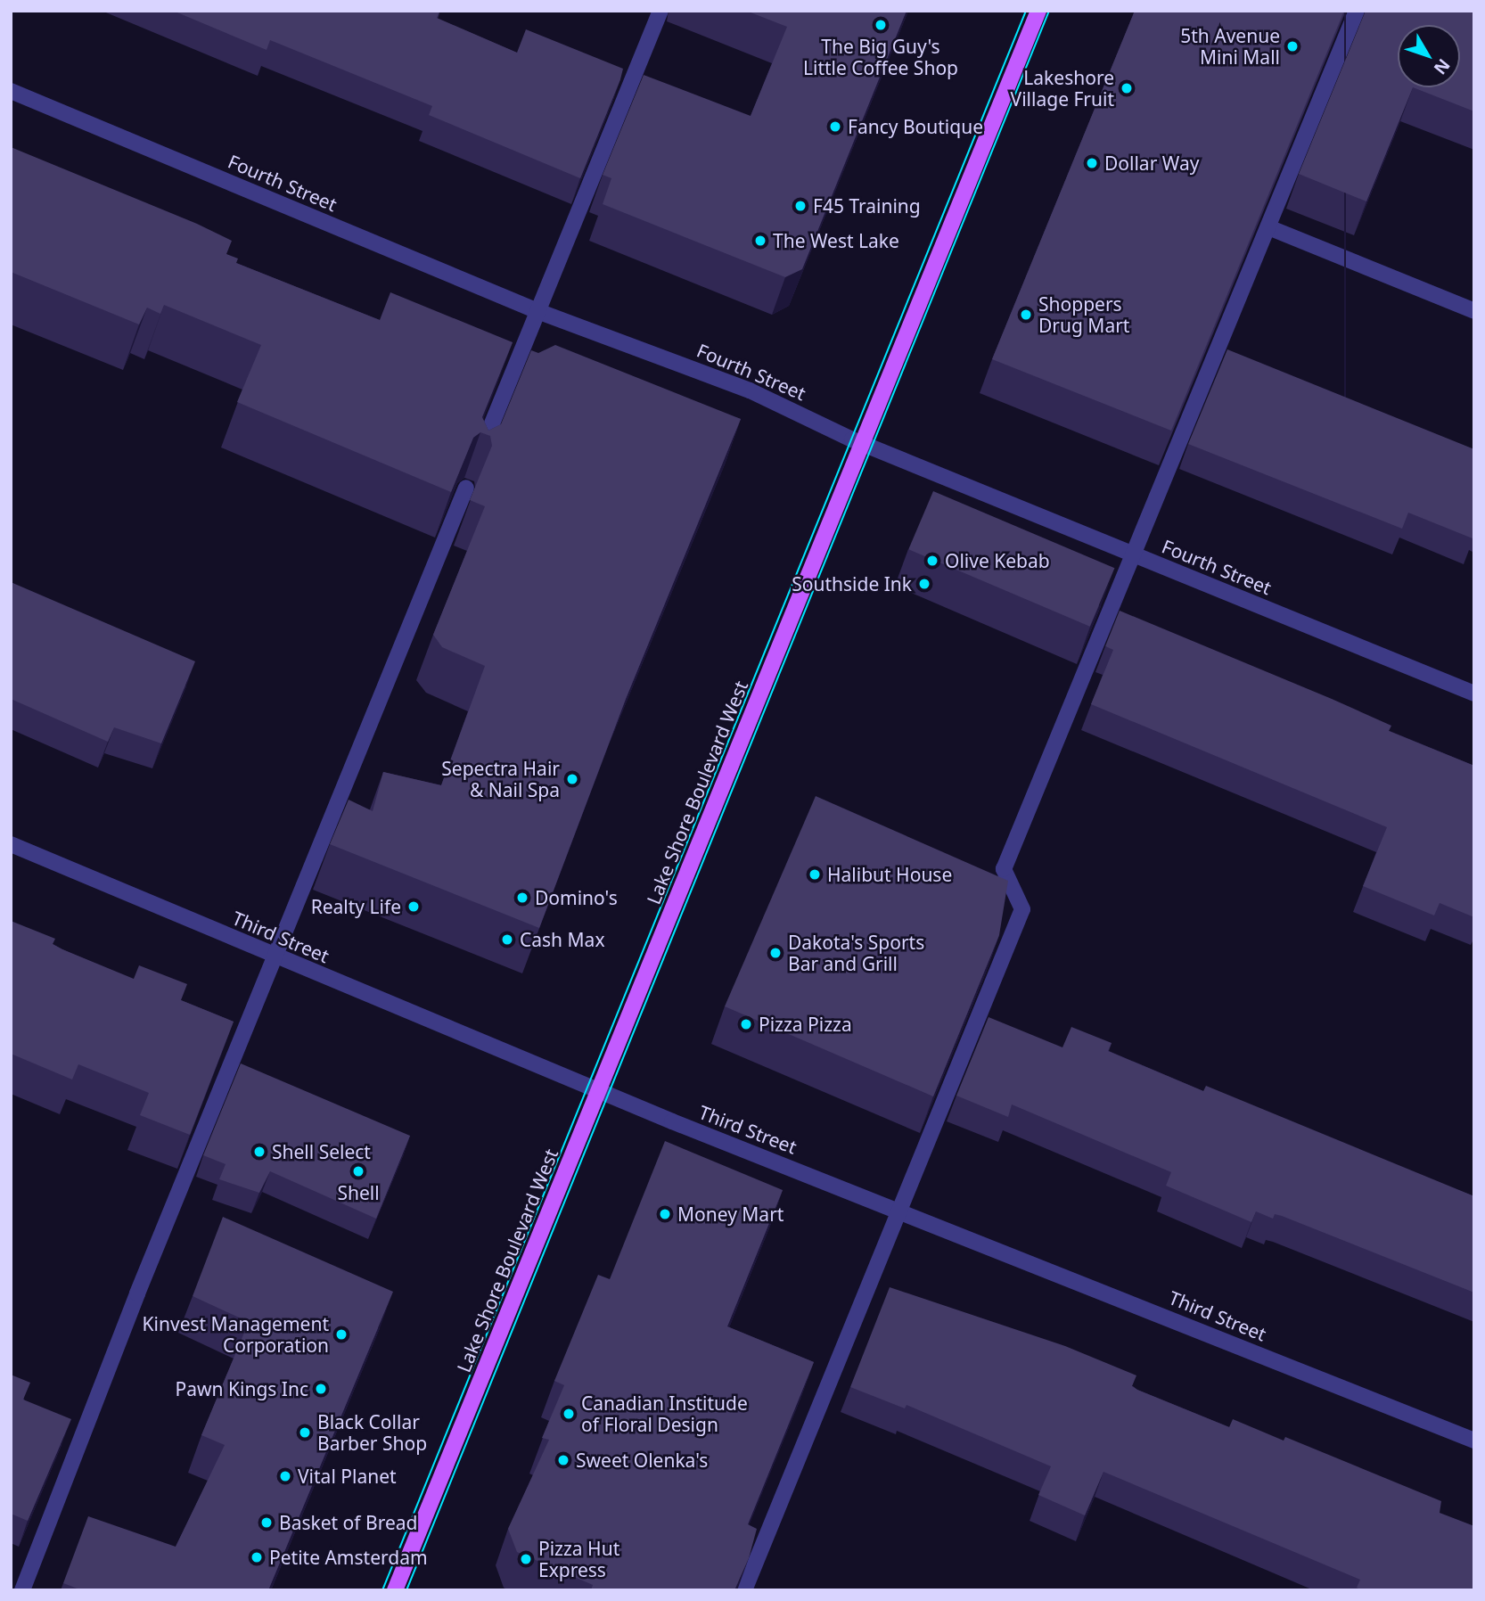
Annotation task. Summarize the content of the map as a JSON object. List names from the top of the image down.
{
  "streets": {
    "main road": ["Lake Shore Boulevard West"],
    "street": ["Fourth Street", "Third Street"]
  },
  "crossings": [
    ["Fourth Street", "Lake Shore Boulevard West"],
    ["Lake Shore Boulevard West", "Third Street"]
  ],
  "places": [
    "The Big Guy's Little Coffee Shop",
    "5th Avenue Mini Mall",
    "Lakeshore Village Fruit",
    "Fancy Boutique",
    "Dollar Way",
    "F45 Training",
    "The West Lake",
    "Shoppers Drug Mart",
    "Olive Kebab",
    "Southside Ink",
    "Sepectra Hair & Nail Spa",
    "Halibut House",
    "Domino's",
    "Realty Life",
    "Cash Max",
    "Dakota's Sports Bar and Grill",
    "Pizza Pizza",
    "Shell Select",
    "Shell",
    "Money Mart",
    "Kinvest Management Corporation",
    "Pawn Kings Inc",
    "Canadian Institude of Floral Design",
    "Black Collar Barber Shop",
    "Sweet Olenka's",
    "Vital Planet",
    "Basket of Bread",
    "Petite Amsterdam",
    "Pizza Hut Express"
  ],
  "north": "bottom right"
}
